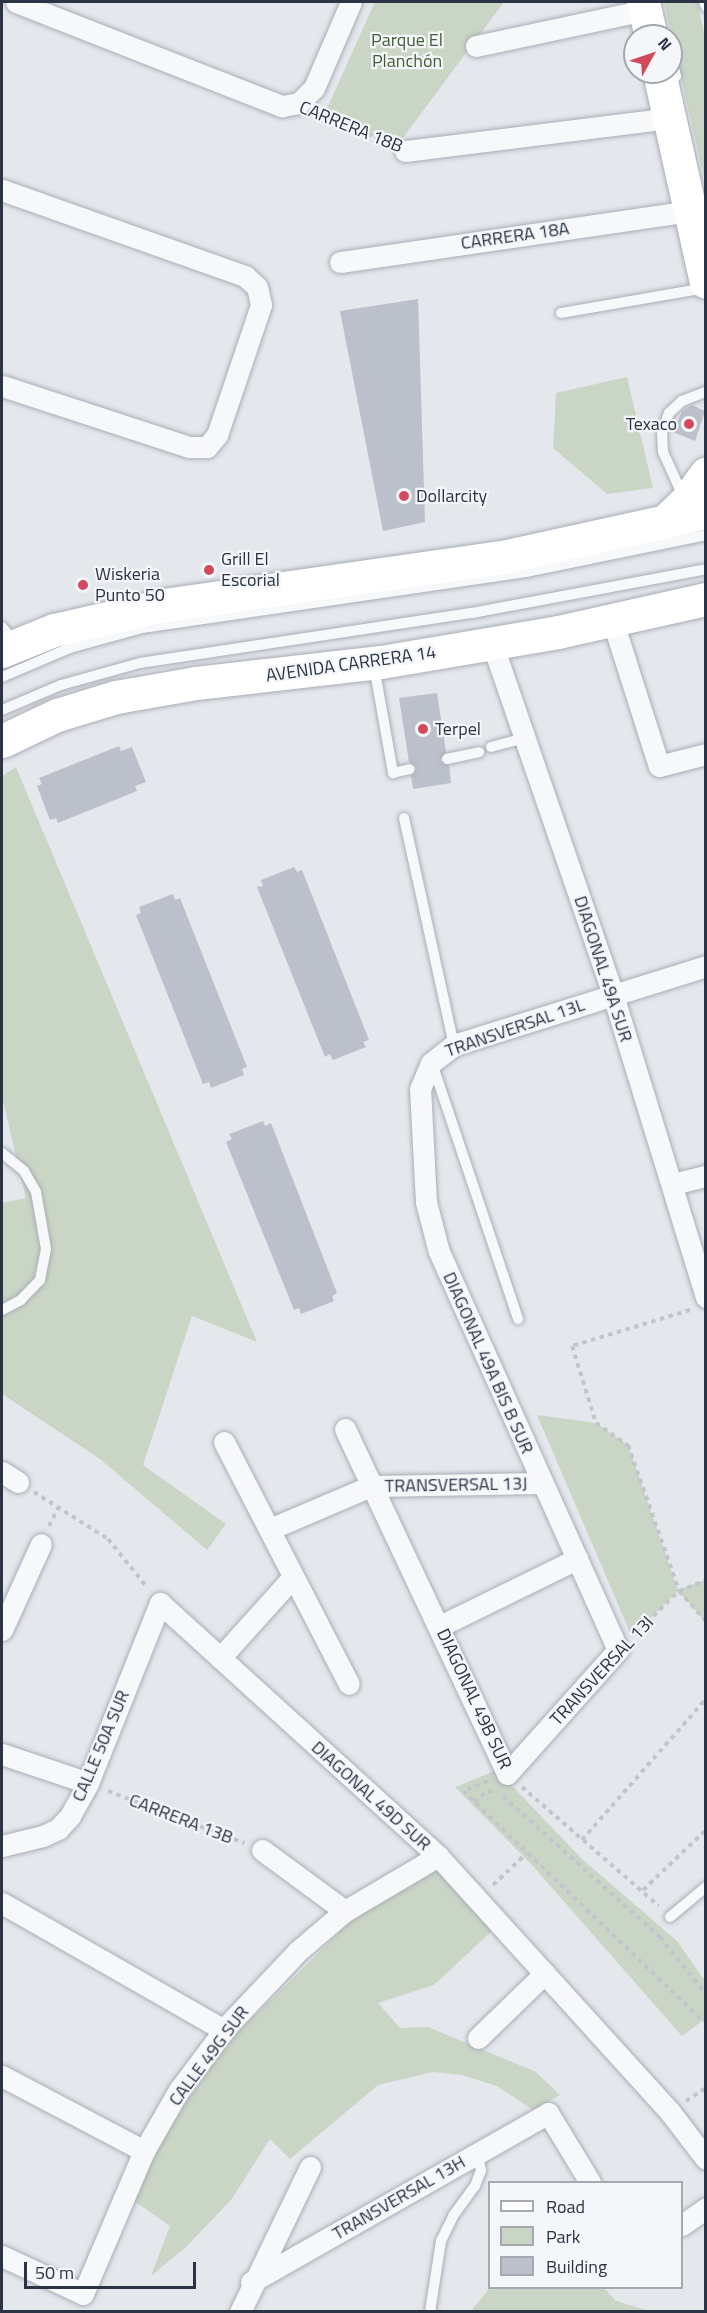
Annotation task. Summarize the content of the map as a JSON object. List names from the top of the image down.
{
  "streets": {
    "main road": ["AVENIDA CARRERA 14"],
    "street": [
      "CARRERA 18B",
      "CARRERA 18A",
      "DIAGONAL 49A SUR",
      "TRANSVERSAL 13L",
      "DIAGONAL 49A BIS B SUR",
      "TRANSVERSAL 13J",
      "TRANSVERSAL 13I",
      "DIAGONAL 49B SUR",
      "CALLE 50A SUR",
      "DIAGONAL 49D SUR",
      "CALLE 49G SUR",
      "TRANSVERSAL 13H"
    ],
    "path": ["CARRERA 13B"]
  },
  "crossings": [
    ["AVENIDA CARRERA 14", "DIAGONAL 49A SUR"],
    ["DIAGONAL 49A SUR", "TRANSVERSAL 13L"],
    ["TRANSVERSAL 13L", "DIAGONAL 49A BIS B SUR"],
    ["DIAGONAL 49A BIS B SUR", "TRANSVERSAL 13J"],
    ["DIAGONAL 49A BIS B SUR", "TRANSVERSAL 13I"],
    ["TRANSVERSAL 13J", "DIAGONAL 49B SUR"],
    ["TRANSVERSAL 13I", "DIAGONAL 49B SUR"],
    ["CALLE 50A SUR", "DIAGONAL 49D SUR"],
    ["CALLE 50A SUR", "CARRERA 13B"],
    ["DIAGONAL 49D SUR", "CALLE 49G SUR"]
  ],
  "parks": ["Parque El Planchón"],
  "places": [
    "Texaco",
    "Dollarcity",
    "Grill El Escorial",
    "Wiskeria Punto 50",
    "Terpel"
  ],
  "legend": ["Road", "Park", "Building"],
  "scale_bar": "50 m",
  "north": "top right"
}
